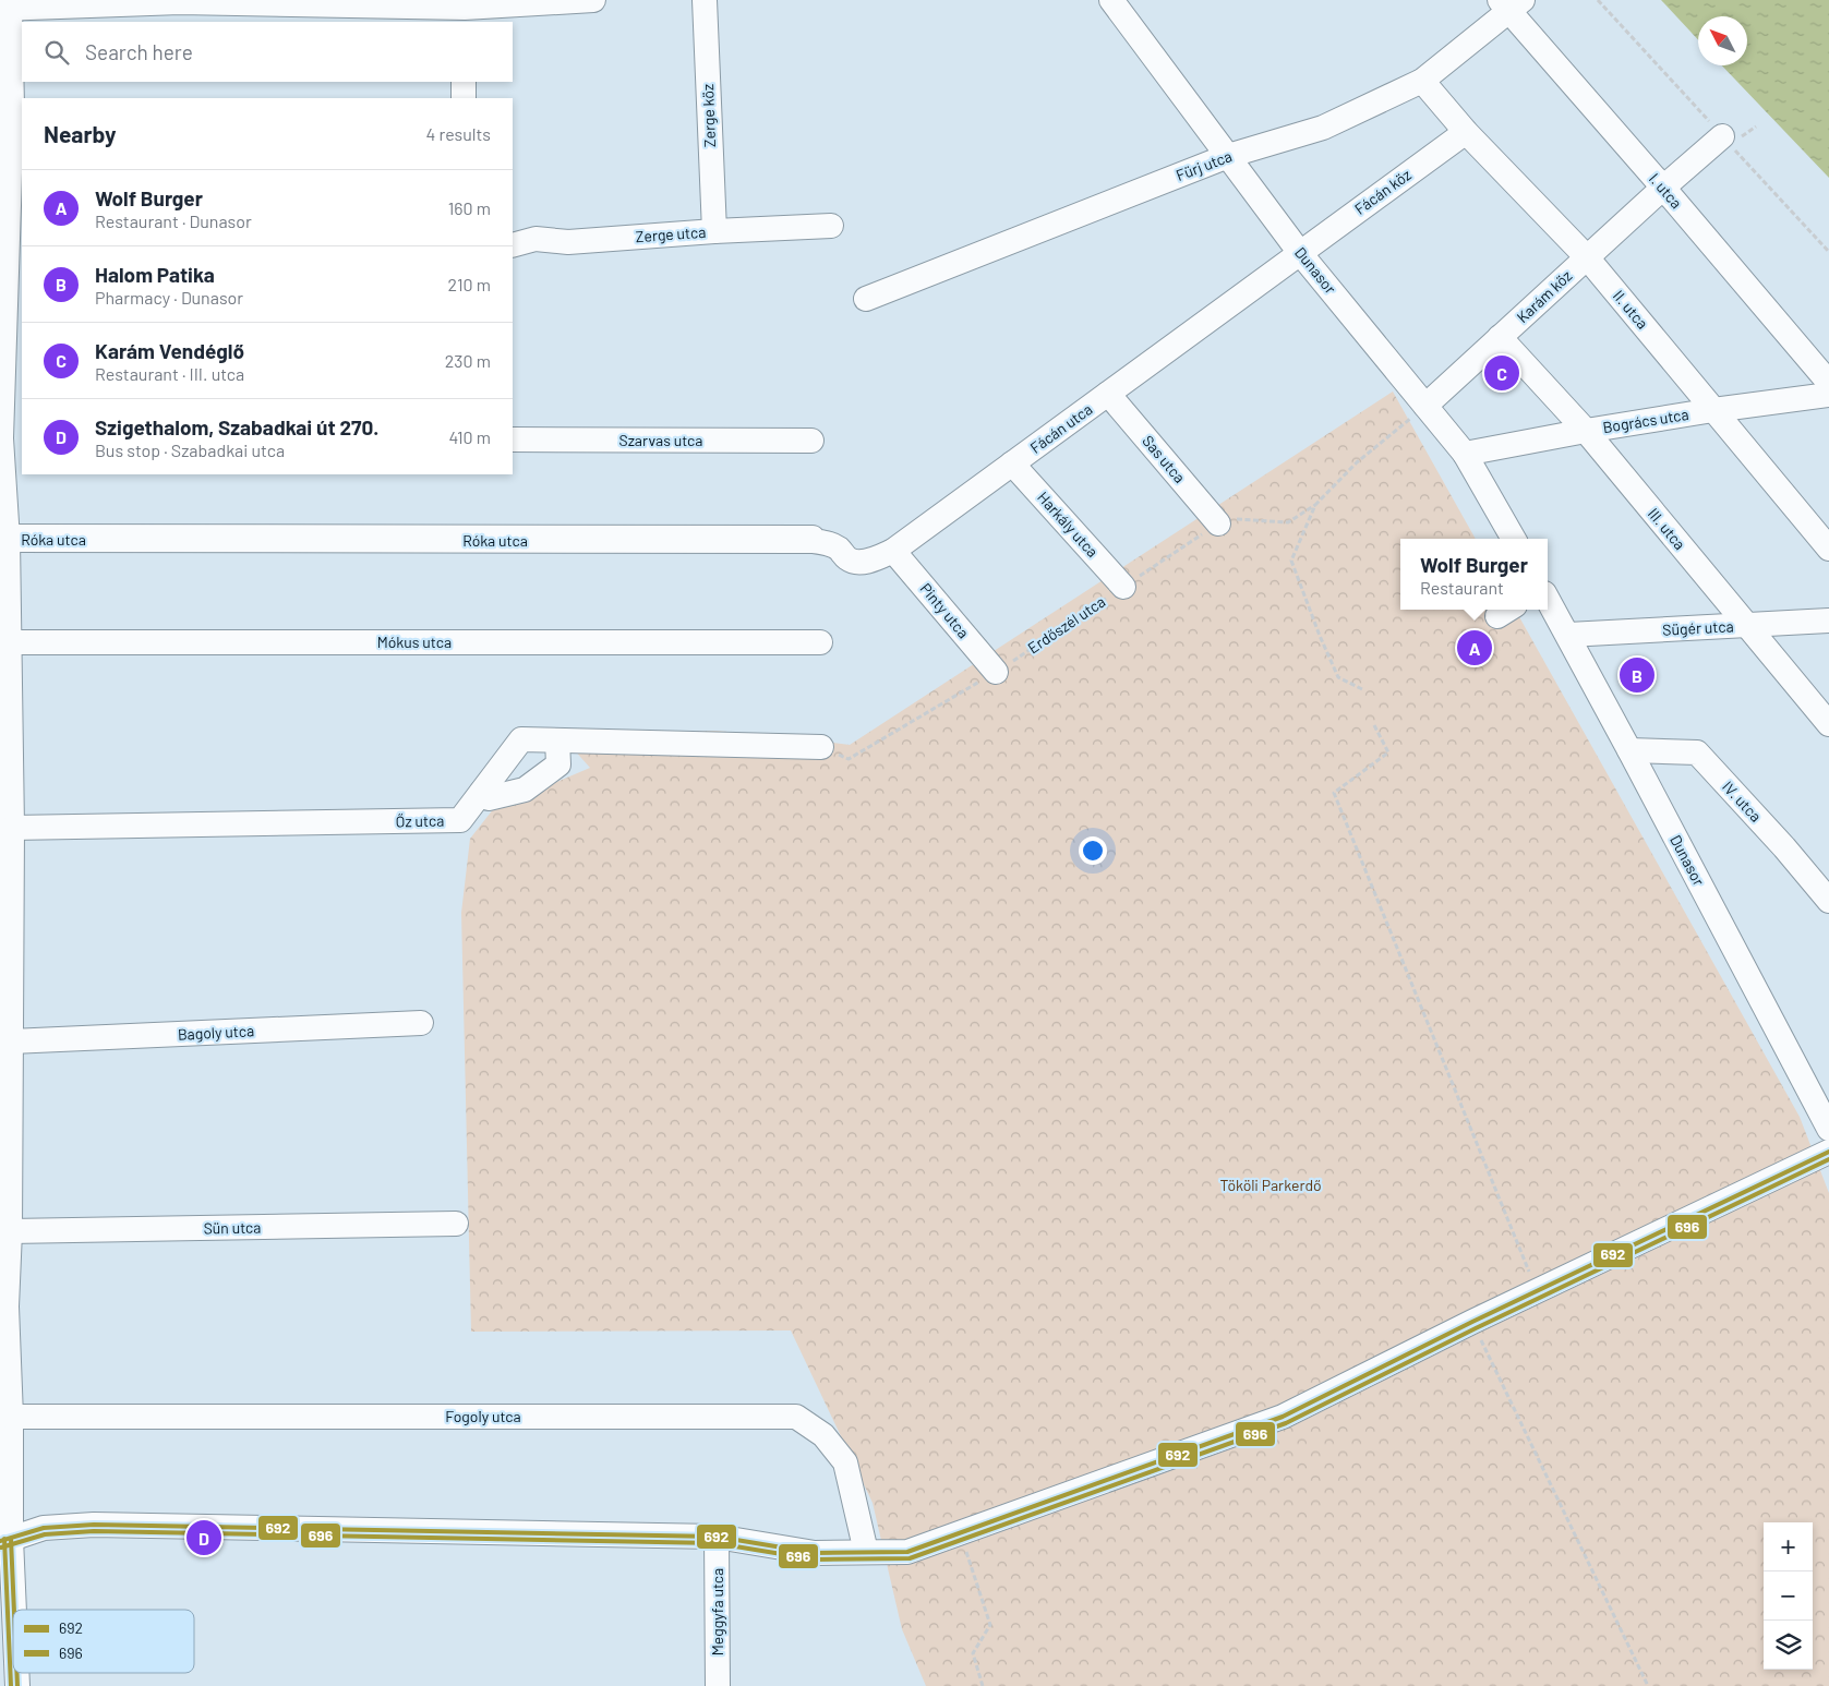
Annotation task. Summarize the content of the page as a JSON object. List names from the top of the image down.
{
  "streets": {
    "street": [
      "Zerge köz",
      "Fürj utca",
      "I. utca",
      "Fácán köz",
      "Zerge utca",
      "Dunasor",
      "Karám köz",
      "II. utca",
      "Bogrács utca",
      "Fácán utca",
      "Szarvas utca",
      "Sas utca",
      "Harkály utca",
      "III. utca",
      "Róka utca",
      "Pinty utca",
      "Sügér utca",
      "Mókus utca",
      "IV. utca",
      "Őz utca",
      "Bagoly utca",
      "Sün utca",
      "Fogoly utca",
      "Meggyfa utca"
    ],
    "path": ["Erdőszél utca"]
  },
  "crossings": [
    ["Zerge köz", "Zerge utca"],
    ["Fürj utca", "I. utca"],
    ["Fürj utca", "Dunasor"],
    ["Fürj utca", "II. utca"],
    ["I. utca", "Karám köz"],
    ["Fácán köz", "Dunasor"],
    ["Fácán köz", "II. utca"],
    ["Fácán köz", "Fácán utca"],
    ["Dunasor", "Karám köz"],
    ["Dunasor", "Bogrács utca"],
    ["Dunasor", "Fácán utca"],
    ["Dunasor", "Sügér utca"],
    ["Dunasor", "IV. utca"],
    ["Karám köz", "II. utca"],
    ["Karám köz", "III. utca"],
    ["II. utca", "Bogrács utca"],
    ["Bogrács utca", "III. utca"],
    ["Fácán utca", "Sas utca"],
    ["Fácán utca", "Harkály utca"],
    ["Fácán utca", "Róka utca"],
    ["Fácán utca", "Pinty utca"],
    ["Sas utca", "Erdőszél utca"],
    ["Harkály utca", "Erdőszél utca"],
    ["III. utca", "Sügér utca"],
    ["Pinty utca", "Erdőszél utca"],
    ["Erdőszél utca", "Őz utca"]
  ],
  "parks": ["Tököli Parkerdő"],
  "lines": ["transit line 692", "transit line 696"],
  "legend": ["692", "696"],
  "north": "top left",
  "page": {
    "search": "Search here",
    "heading": ["Nearby", "4 results"],
    "list": [
      {
        "mark": "A",
        "name": "Wolf Burger",
        "note": "Restaurant · Dunasor",
        "value": "160 m"
      },
      {
        "mark": "B",
        "name": "Halom Patika",
        "note": "Pharmacy · Dunasor",
        "value": "210 m"
      },
      {
        "mark": "C",
        "name": "Karám Vendéglő",
        "note": "Restaurant · III. utca",
        "value": "230 m"
      },
      {
        "mark": "D",
        "name": "Szigethalom, Szabadkai út 270.",
        "note": "Bus stop · Szabadkai utca",
        "value": "410 m"
      }
    ],
    "pins": [
      "C",
      "A",
      "B",
      "D"
    ],
    "popup": ["Wolf Burger", "Restaurant"],
    "map_buttons": ["+", "−"]
  }
}
